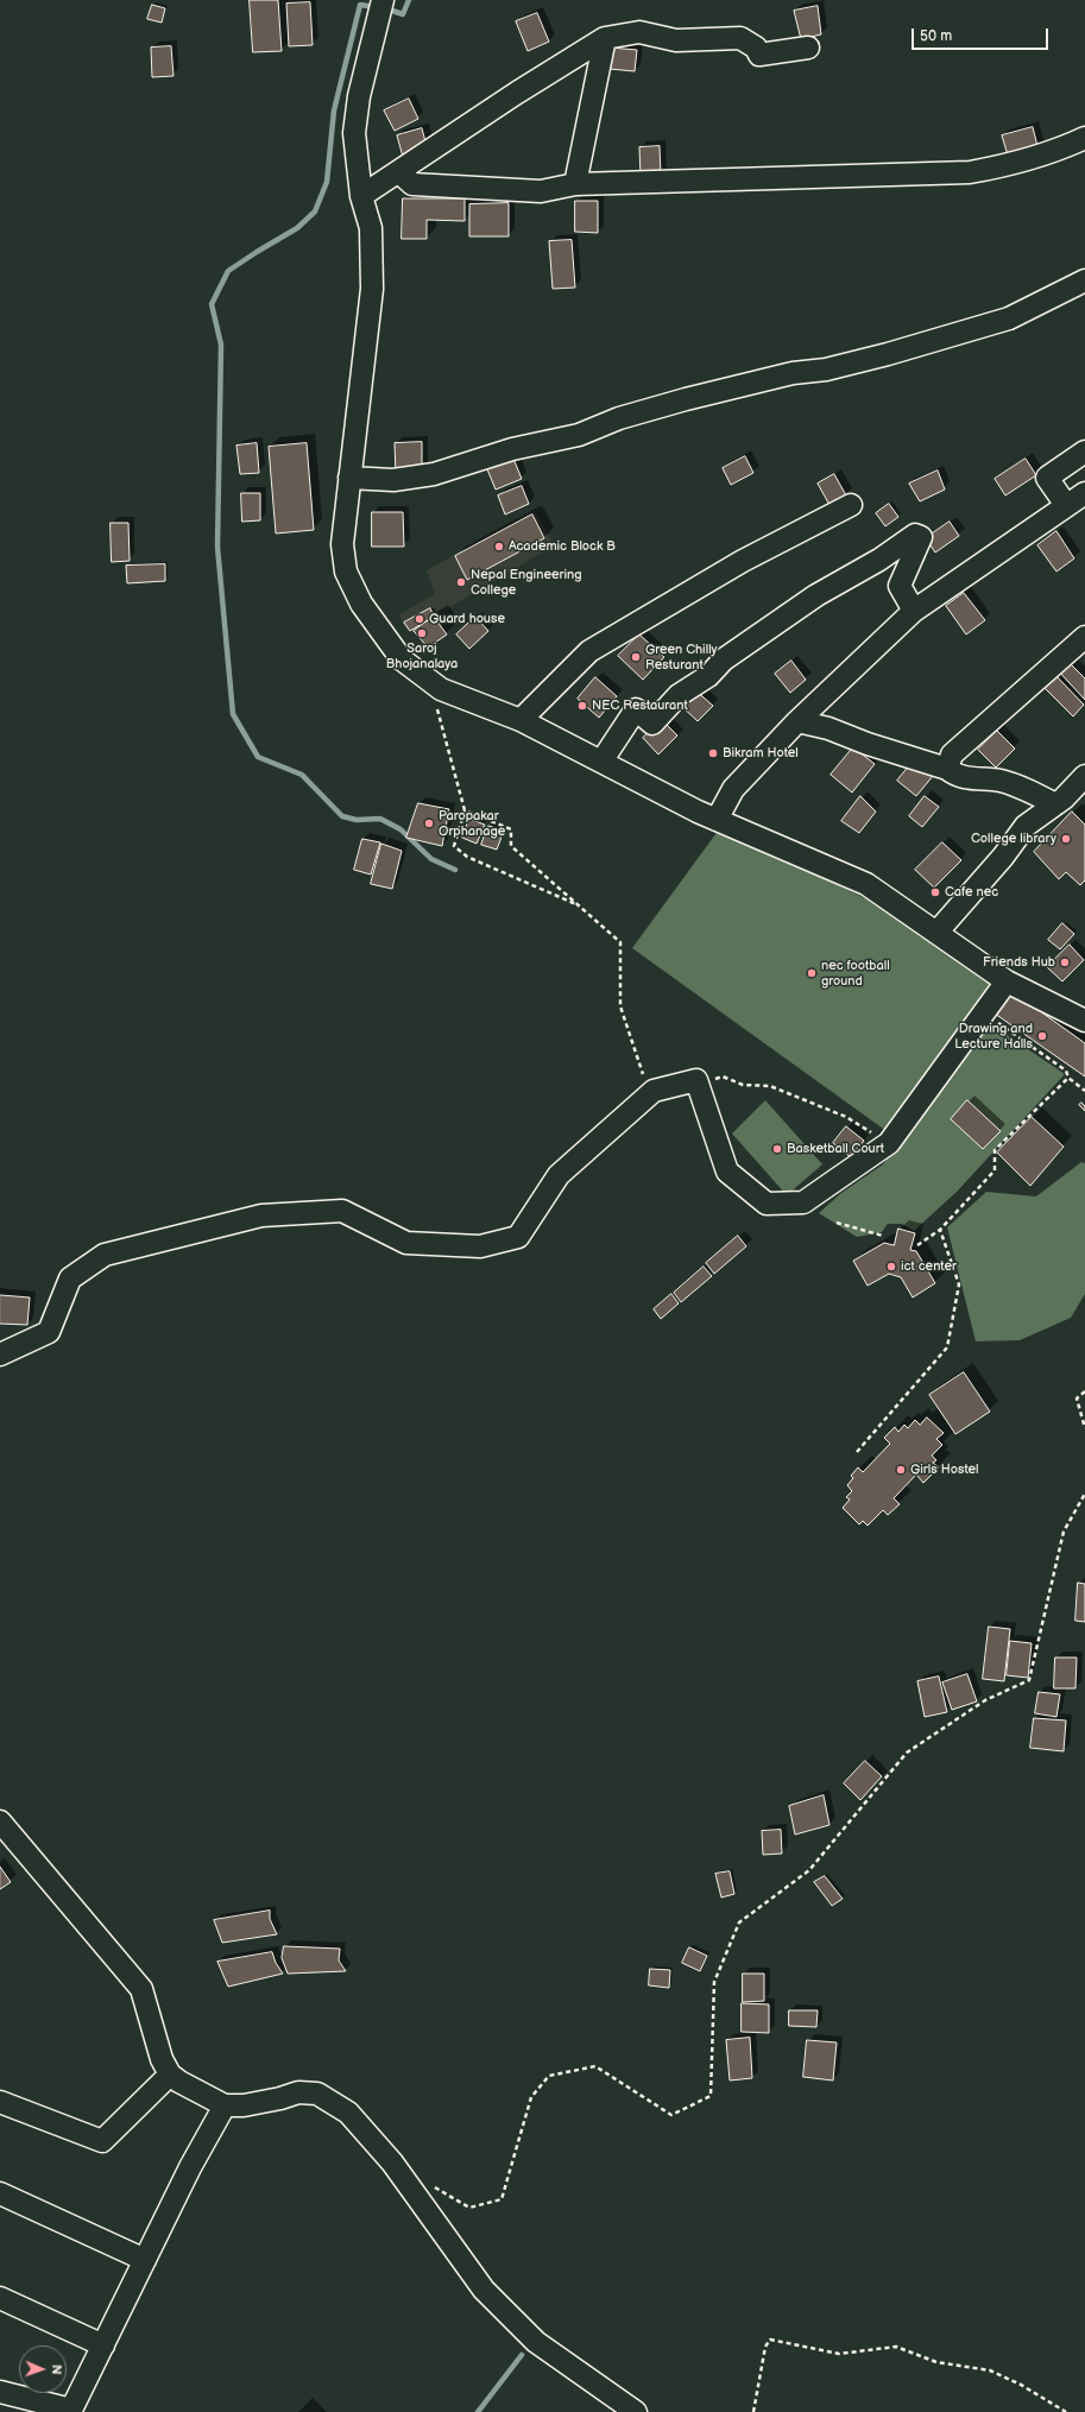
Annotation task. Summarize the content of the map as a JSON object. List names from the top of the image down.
{
  "places": [
    "Academic Block B",
    "Nepal Engineering College",
    "Guard house",
    "Saroj Bhojanalaya",
    "Green Chilly Resturant",
    "NEC Restaurant",
    "Bikram Hotel",
    "Paropakar Orphanage",
    "College library",
    "Cafe nec",
    "Friends Hub",
    "nec football ground",
    "Drawing and Lecture Halls",
    "Basketball Court",
    "ict center",
    "Girls Hostel"
  ],
  "scale_bar": "50 m",
  "north": "right"
}
